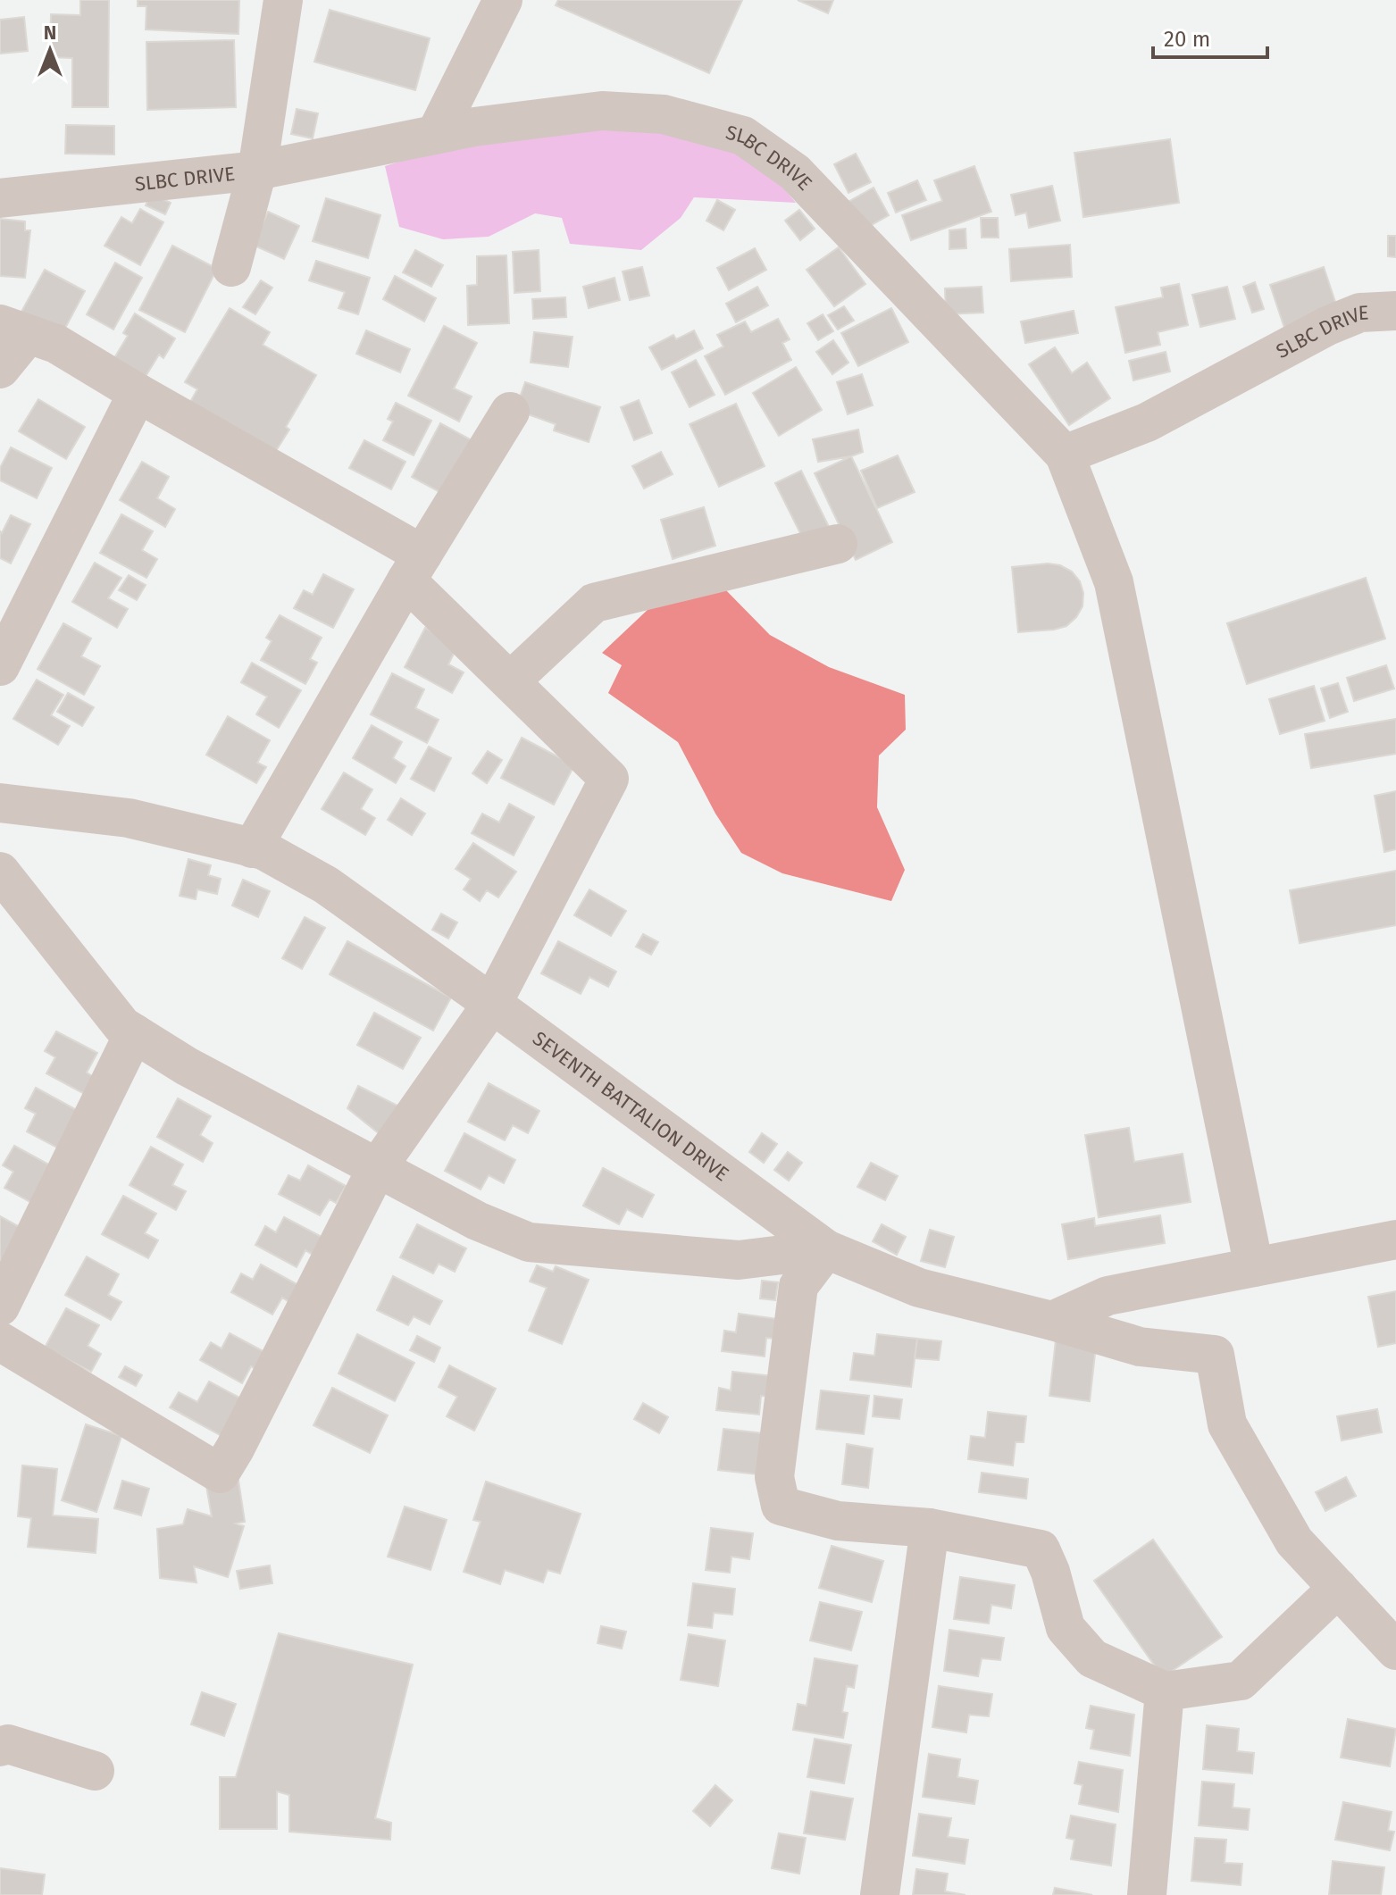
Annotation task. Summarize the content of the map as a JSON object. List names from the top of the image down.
{
  "streets": {
    "street": ["SLBC DRIVE", "SEVENTH BATTALION DRIVE"]
  },
  "scale_bar": "20 m",
  "north": "top"
}
